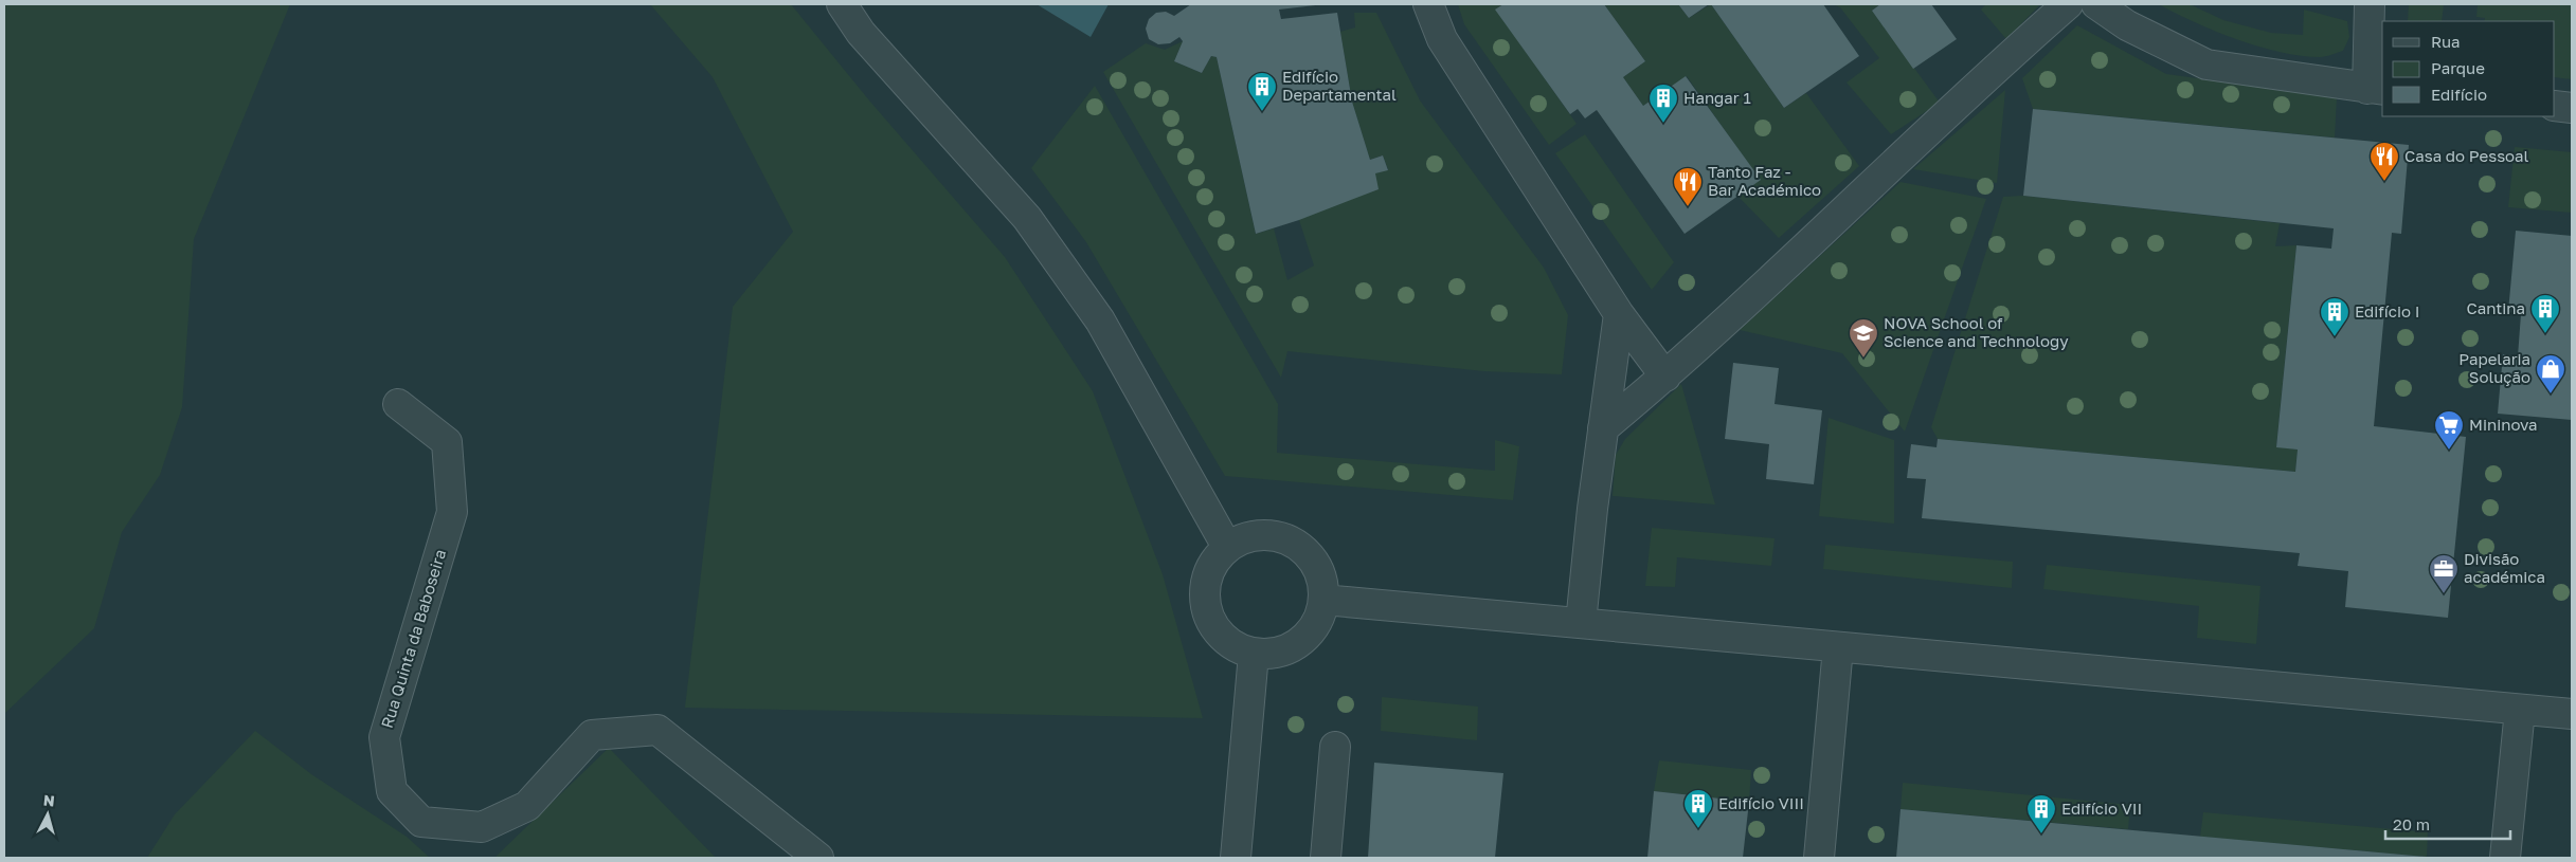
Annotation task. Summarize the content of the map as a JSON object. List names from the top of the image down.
{
  "streets": {
    "street": ["Rua Quinta da Baboseira"]
  },
  "places": {
    "building": [
      "Edifício Departamental",
      "Hangar 1",
      "Cantina",
      "Edifício I",
      "Edifício VIII",
      "Edifício VII"
    ],
    "restaurant": ["Casa do Pessoal", "Tanto Faz - Bar Académico"],
    "school or university": ["NOVA School of Science and Technology"],
    "shop": ["Papelaria Solução"],
    "supermarket": ["Mininova"],
    "office": ["Divisão académica"]
  },
  "legend": ["Rua", "Parque", "Edifício"],
  "scale_bar": "20 m",
  "north": "top"
}
